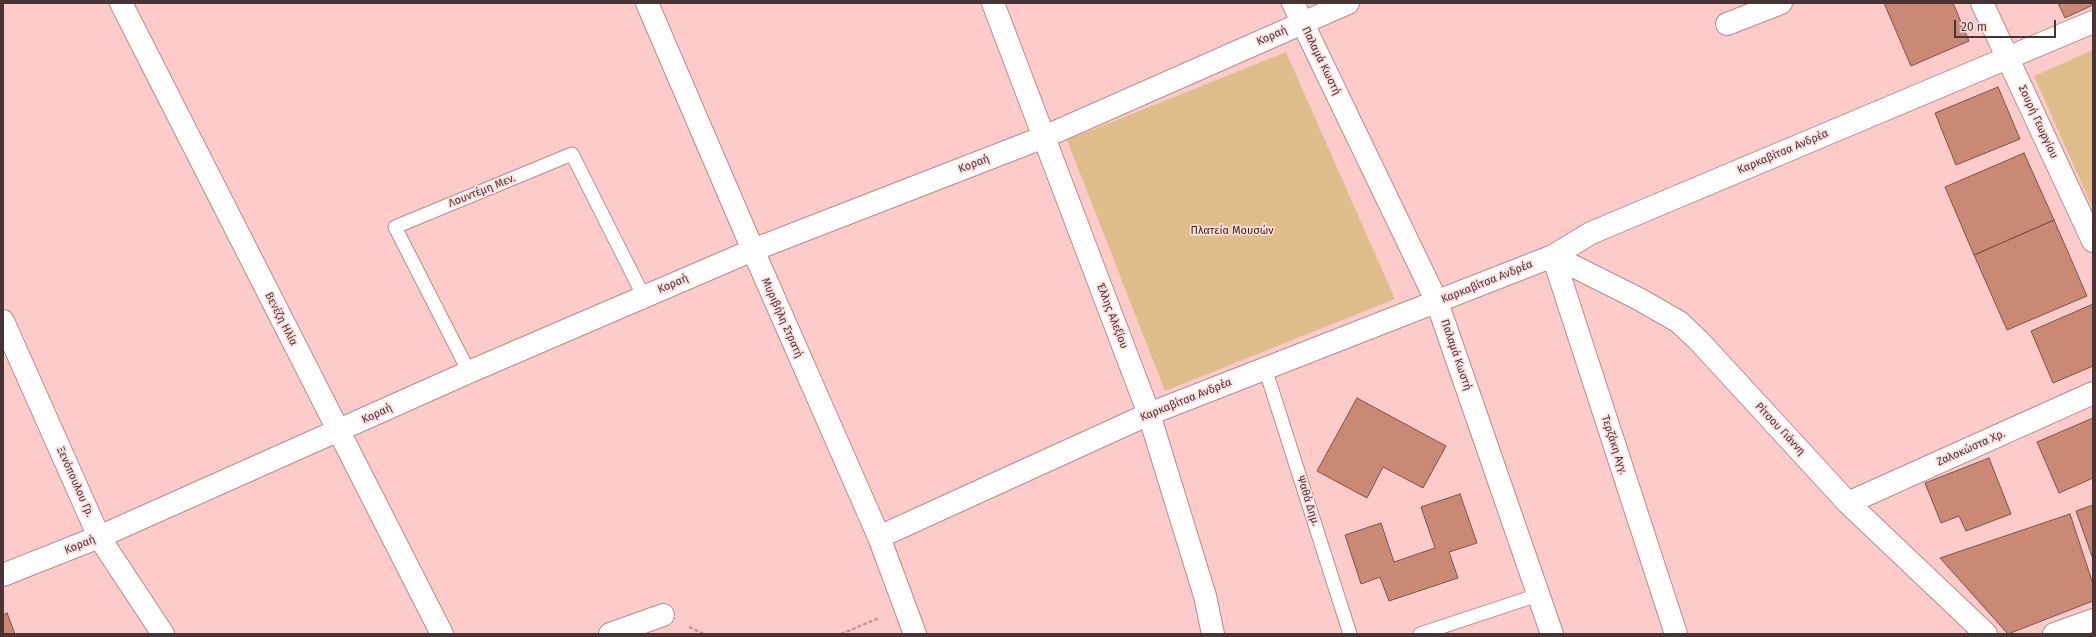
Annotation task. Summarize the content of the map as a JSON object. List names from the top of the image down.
{
  "streets": {
    "street": [
      "Κοραή",
      "Παλαμά Κωστή",
      "Σουρή Γεωργίου",
      "Καρκαβίτσα Ανδρέα",
      "Έλλης Αλεξίου",
      "Μυριβήλη Στρατή",
      "Βενέζη Ηλία",
      "Ρίτσου Γιάννη",
      "Τερζάκη Αγγ.",
      "Ζαλοκώστα Χρ.",
      "Ξενόπουλου Γρ."
    ],
    "lane": ["Λουντέμη Μεν.", "Ψαθά Δημ."]
  },
  "crossings": [
    ["Κοραή", "Παλαμά Κωστή"],
    ["Κοραή", "Λουντέμη Μεν."],
    ["Κοραή", "Έλλης Αλεξίου"],
    ["Κοραή", "Μυριβήλη Στρατή"],
    ["Κοραή", "Βενέζη Ηλία"],
    ["Κοραή", "Ξενόπουλου Γρ."],
    ["Παλαμά Κωστή", "Καρκαβίτσα Ανδρέα"],
    ["Σουρή Γεωργίου", "Καρκαβίτσα Ανδρέα"],
    ["Καρκαβίτσα Ανδρέα", "Έλλης Αλεξίου"],
    ["Καρκαβίτσα Ανδρέα", "Μυριβήλη Στρατή"],
    ["Καρκαβίτσα Ανδρέα", "Ρίτσου Γιάννη"],
    ["Καρκαβίτσα Ανδρέα", "Τερζάκη Αγγ."],
    ["Καρκαβίτσα Ανδρέα", "Ψαθά Δημ."],
    ["Ρίτσου Γιάννη", "Τερζάκη Αγγ."],
    ["Ρίτσου Γιάννη", "Ζαλοκώστα Χρ."]
  ],
  "parks": ["Πλατεία Μουσών"],
  "scale_bar": "20 m"
}
